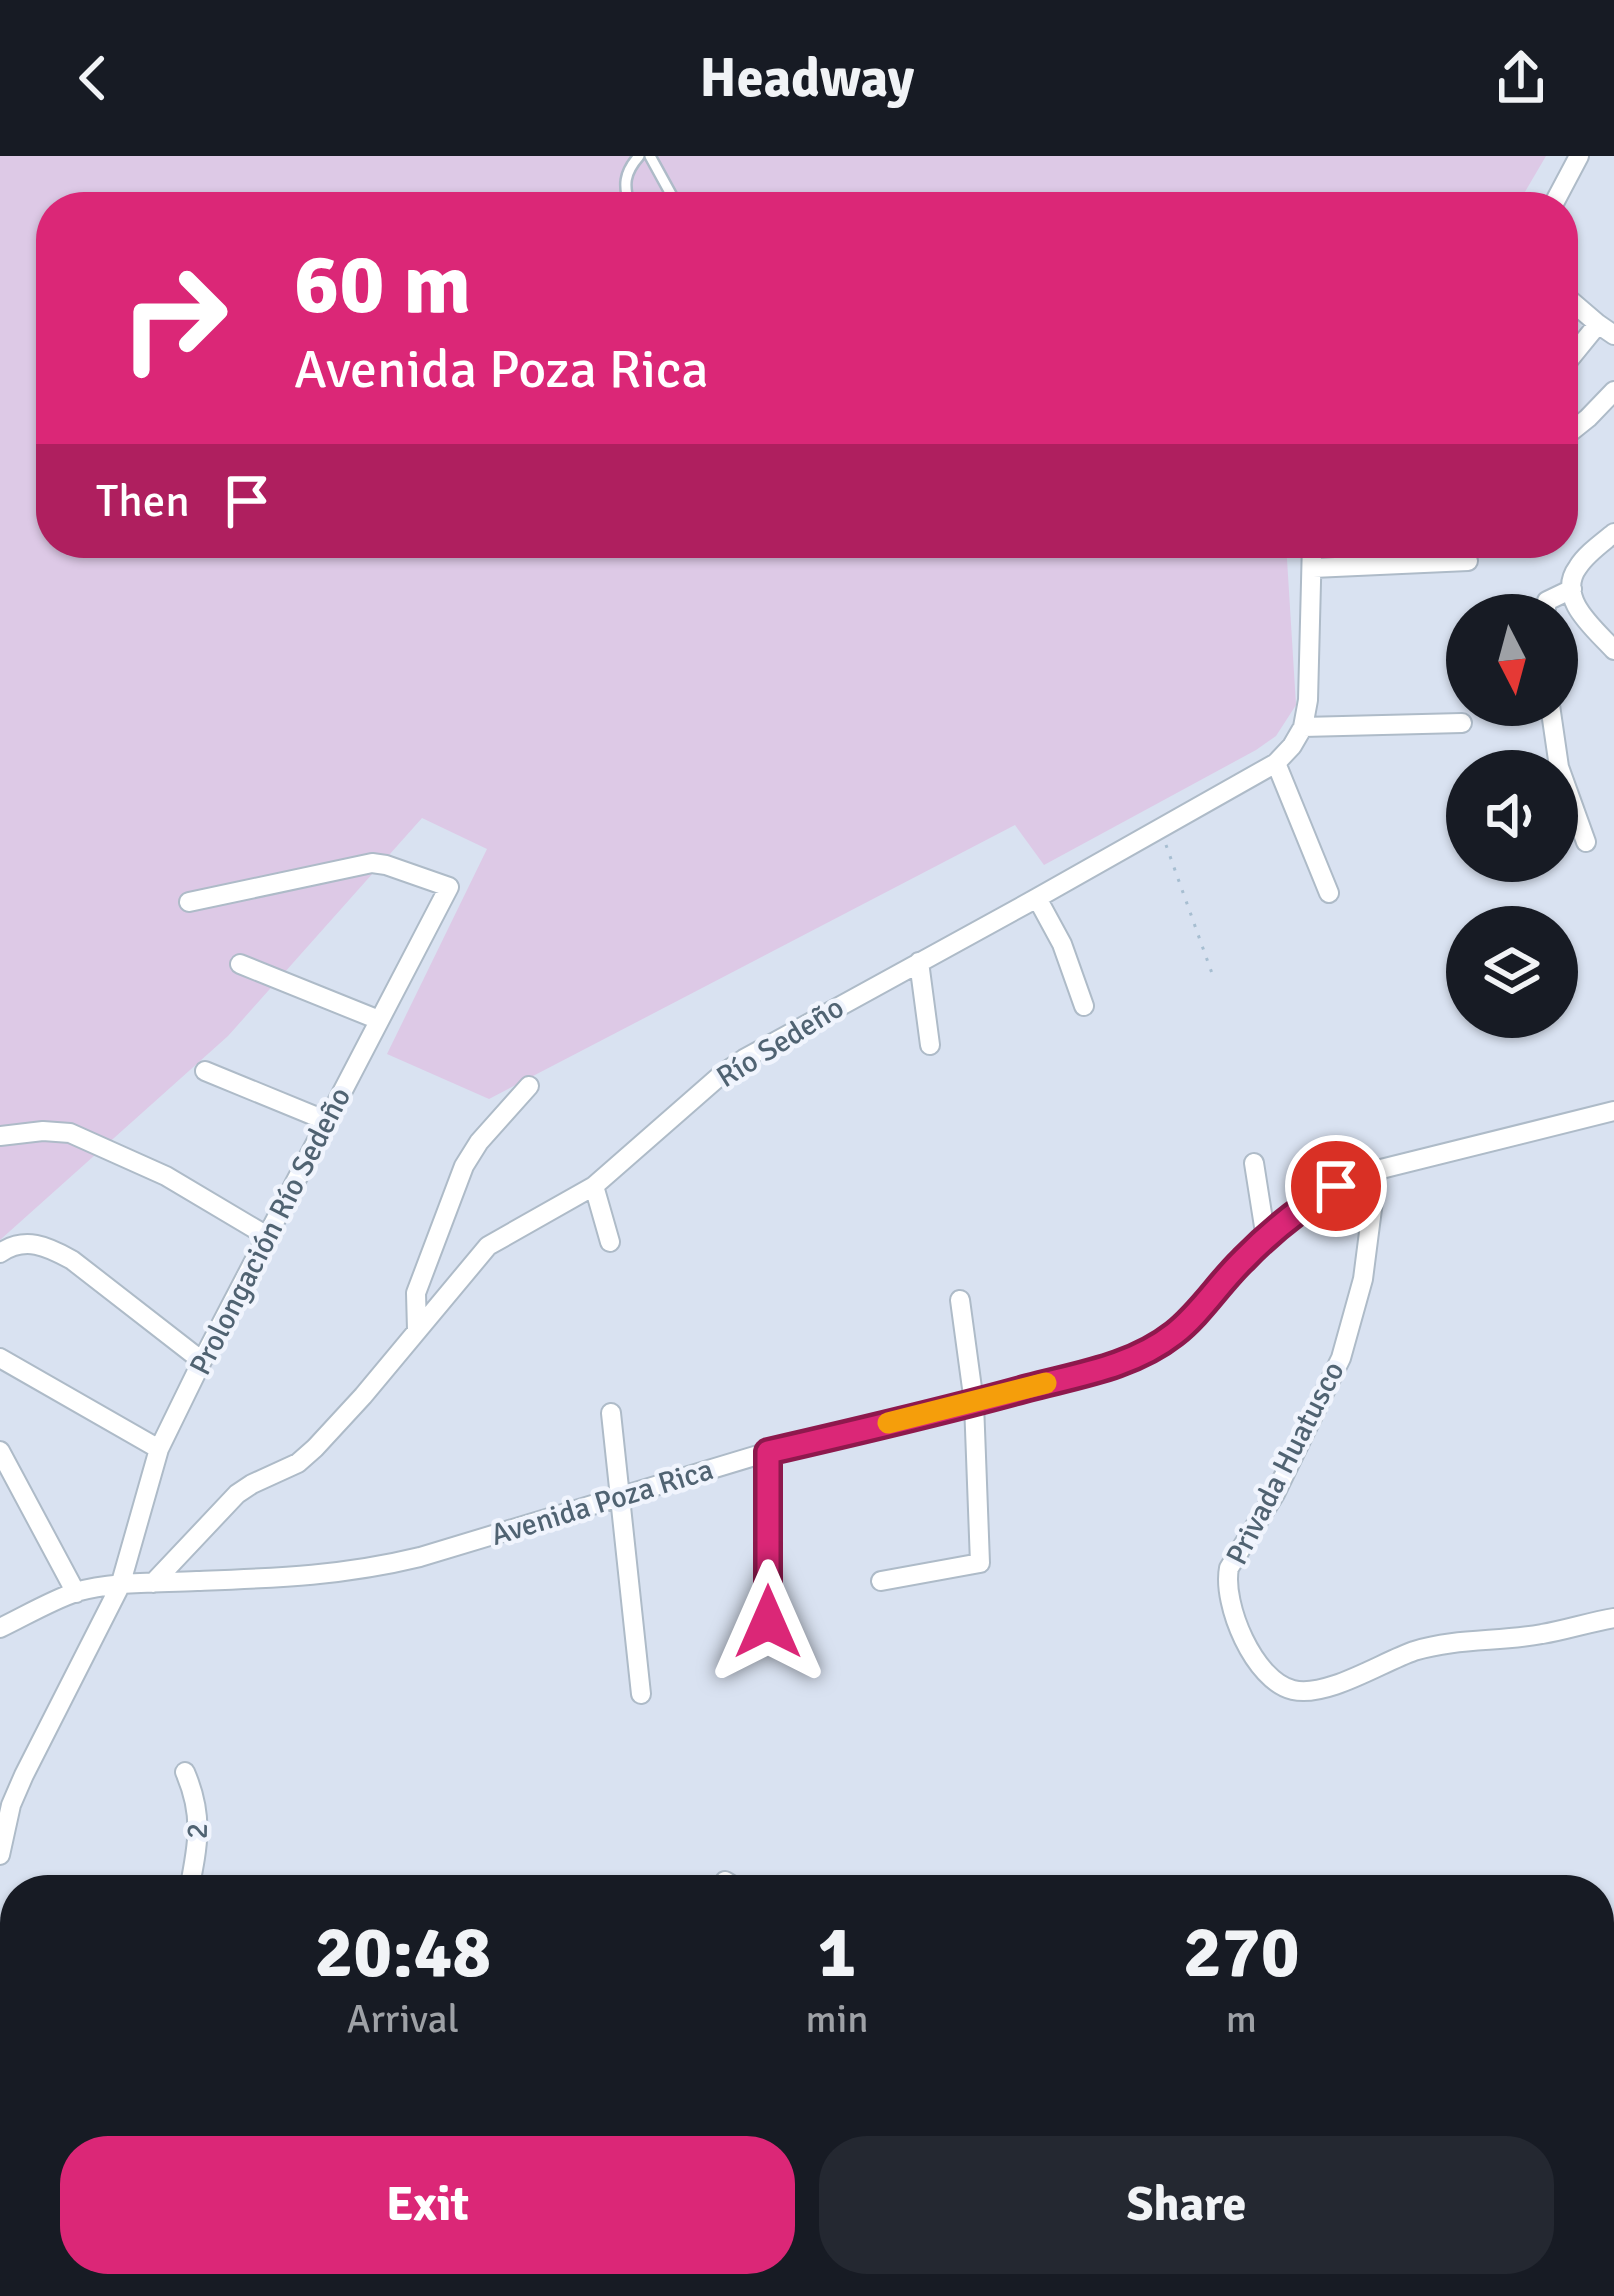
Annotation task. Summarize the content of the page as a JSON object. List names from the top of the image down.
{
  "streets": {
    "street": [
      "Río Sedeño",
      "Prolongación Río Sedeño",
      "Privada Huatusco",
      "Avenida Poza Rica",
      "2"
    ]
  },
  "crossings": [
    ["Río Sedeño", "Avenida Poza Rica"],
    ["Privada Huatusco", "Avenida Poza Rica"]
  ],
  "north": "bottom",
  "page": {
    "header": "Headway",
    "turn": ["60 m", "Avenida Poza Rica"],
    "then": "Then",
    "eta": [
      "20:48",
      "Arrival",
      "1",
      "min",
      "270",
      "m"
    ],
    "buttons": ["Exit", "Share"]
  }
}
